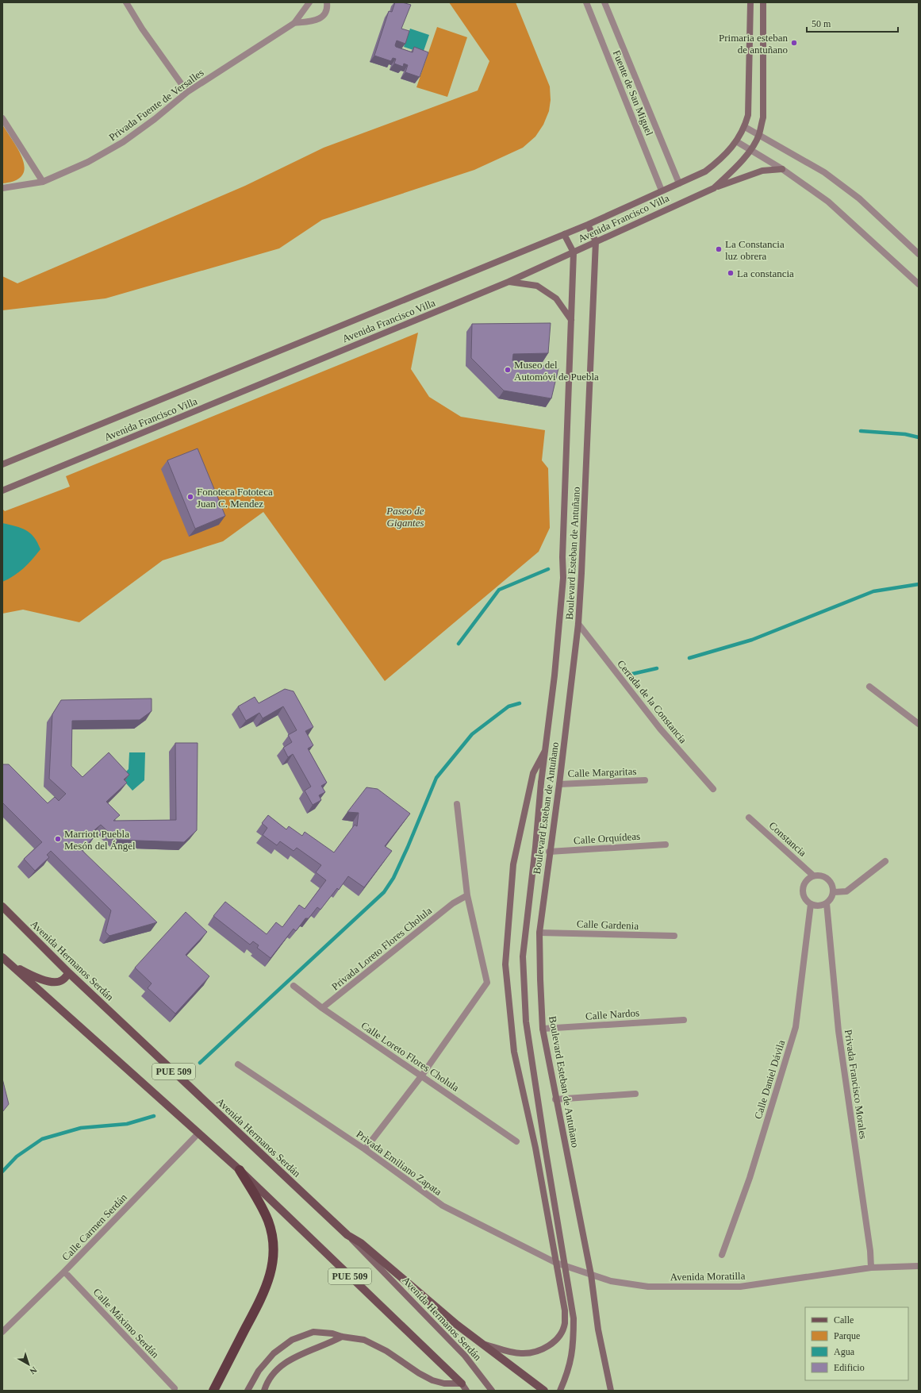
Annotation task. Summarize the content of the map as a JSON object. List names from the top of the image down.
{
  "streets": {
    "main road": ["Avenida Hermanos Serdán", "PUE 509"],
    "street": [
      "Fuente de San Miguel",
      "Privada Fuente de Versalles",
      "Avenida Francisco Villa",
      "Boulevard Esteban de Antuñano",
      "Cerrada de la Constancia",
      "Calle Margaritas",
      "Calle Orquídeas",
      "Constancia",
      "Calle Gardenia",
      "Privada Loreto Flores Cholula",
      "Calle Nardos",
      "Calle Loreto Flores Cholula",
      "Calle Daniel Dávila",
      "Privada Francisco Morales",
      "Privada Emiliano Zapata",
      "Calle Carmen Serdán",
      "Avenida Moratilla",
      "Calle Máximo Serdán"
    ]
  },
  "crossings": [
    ["Fuente de San Miguel", "Avenida Francisco Villa"],
    ["Avenida Francisco Villa", "Boulevard Esteban de Antuñano"],
    ["Boulevard Esteban de Antuñano", "Cerrada de la Constancia"],
    ["Boulevard Esteban de Antuñano", "Calle Margaritas"],
    ["Boulevard Esteban de Antuñano", "Calle Orquídeas"],
    ["Boulevard Esteban de Antuñano", "Calle Gardenia"],
    ["Boulevard Esteban de Antuñano", "Calle Nardos"],
    ["Boulevard Esteban de Antuñano", "Avenida Moratilla"],
    ["Constancia", "Calle Daniel Dávila"],
    ["Constancia", "Privada Francisco Morales"],
    ["Privada Loreto Flores Cholula", "Calle Loreto Flores Cholula"],
    ["PUE 509", "Calle Carmen Serdán"],
    ["Calle Daniel Dávila", "Privada Francisco Morales"],
    ["Privada Francisco Morales", "Avenida Moratilla"],
    ["Privada Emiliano Zapata", "Avenida Moratilla"],
    ["Calle Carmen Serdán", "Calle Máximo Serdán"]
  ],
  "parks": ["Paseo de Gigantes"],
  "places": [
    "Primaria esteban de antuñano",
    "La Constancia luz obrera",
    "La constancia",
    "Museo del Automóvi de Puebla",
    "Fonoteca Fototeca Juan C. Mendez",
    "Marriott Puebla Mesón del Ángel"
  ],
  "legend": [
    "Calle",
    "Parque",
    "Agua",
    "Edificio"
  ],
  "scale_bar": "50 m",
  "north": "bottom right"
}
